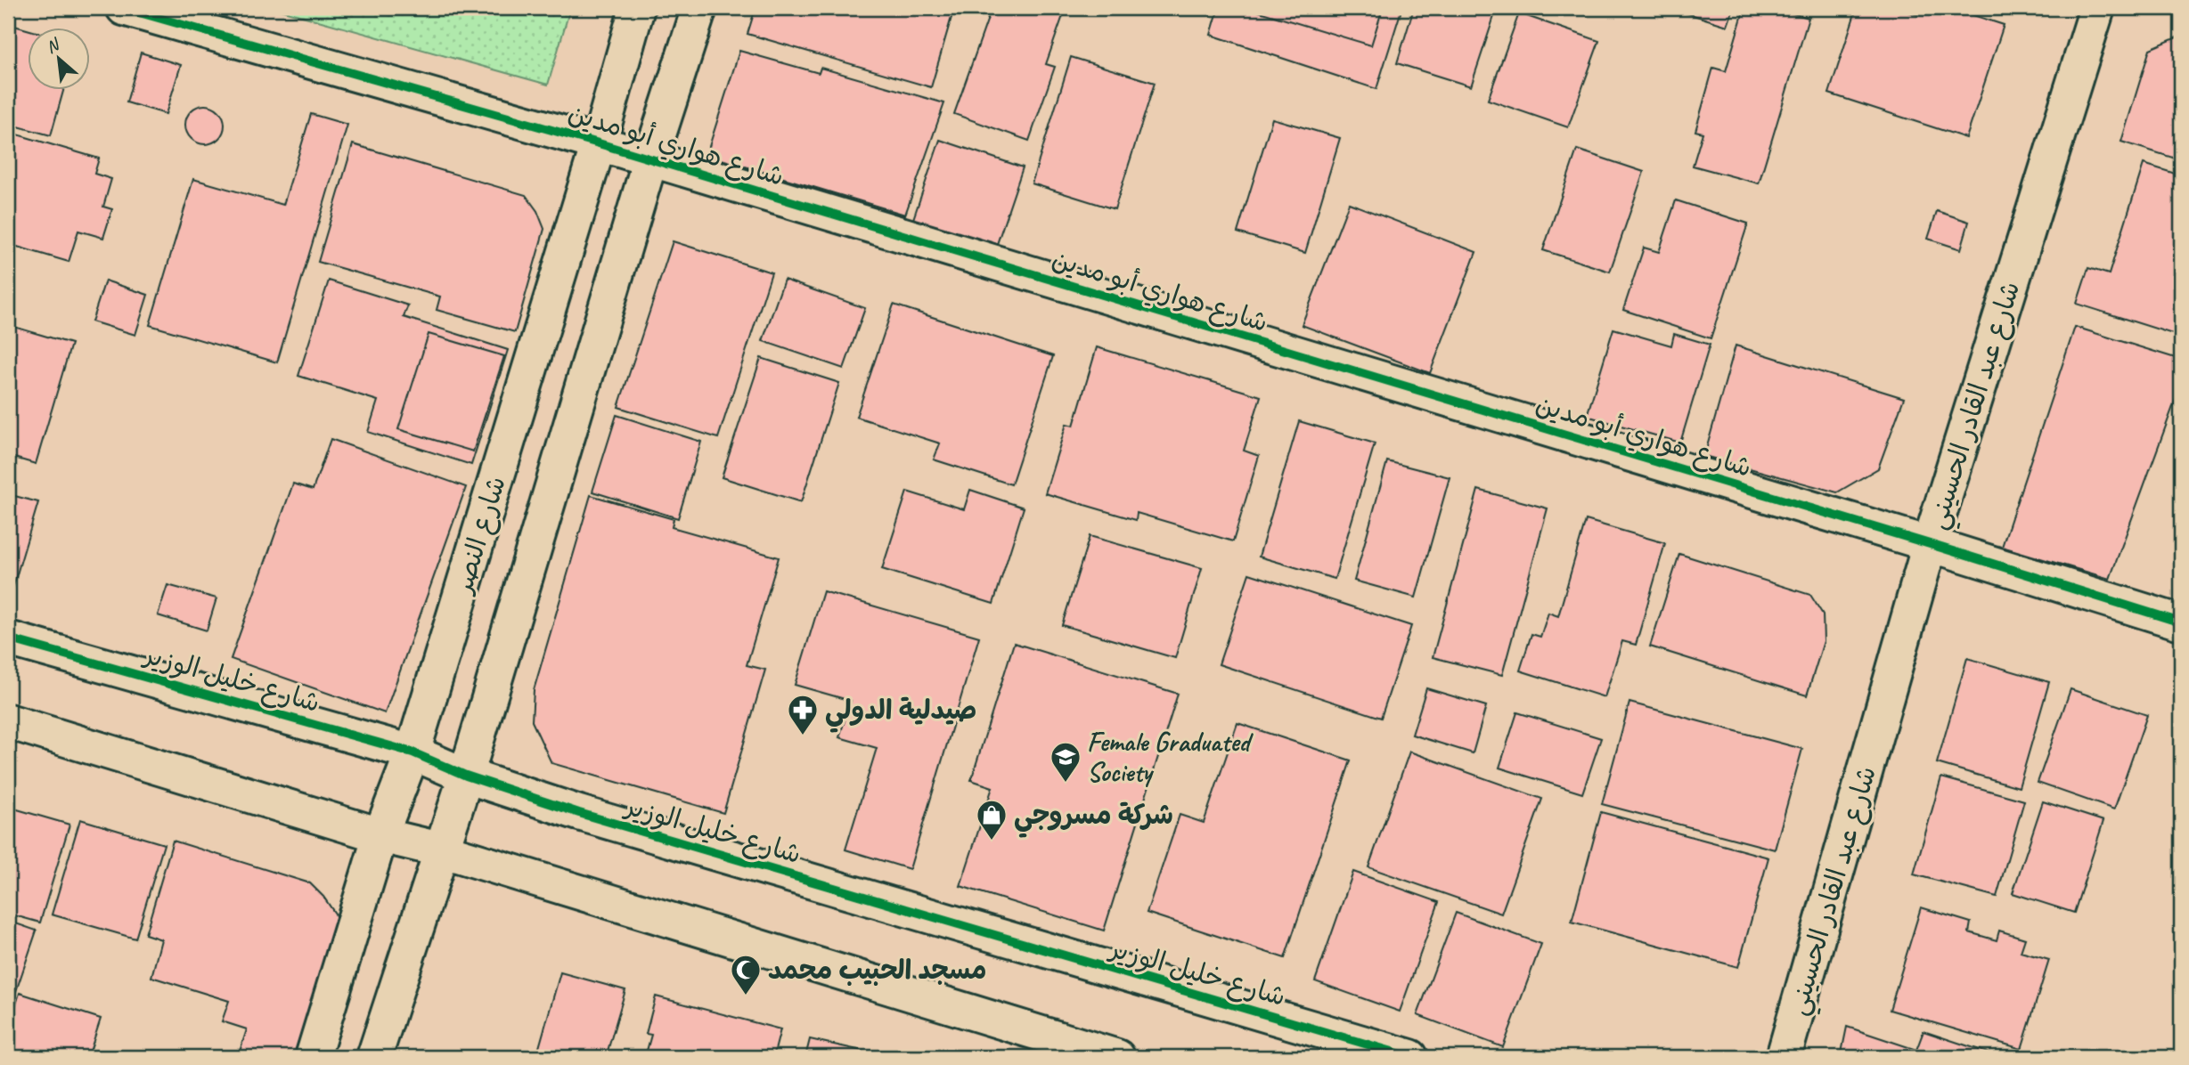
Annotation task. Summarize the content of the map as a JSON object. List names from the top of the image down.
{
  "streets": {
    "street": [
      "شارع هواري أبو مدين",
      "شارع عبد القادر الحسيني",
      "شارع النصر",
      "شارع خليل الوزير"
    ]
  },
  "crossings": [
    ["شارع هواري أبو مدين", "شارع عبد القادر الحسيني"],
    ["شارع هواري أبو مدين", "شارع النصر"],
    ["شارع النصر", "شارع خليل الوزير"]
  ],
  "places": {
    "pharmacy": ["صيدلية الدولي"],
    "school or university": ["Female Graduated Society"],
    "shop": ["شركة مسروجي"],
    "mosque": ["مسجد الحبيب محمد"]
  },
  "north": "top left"
}
